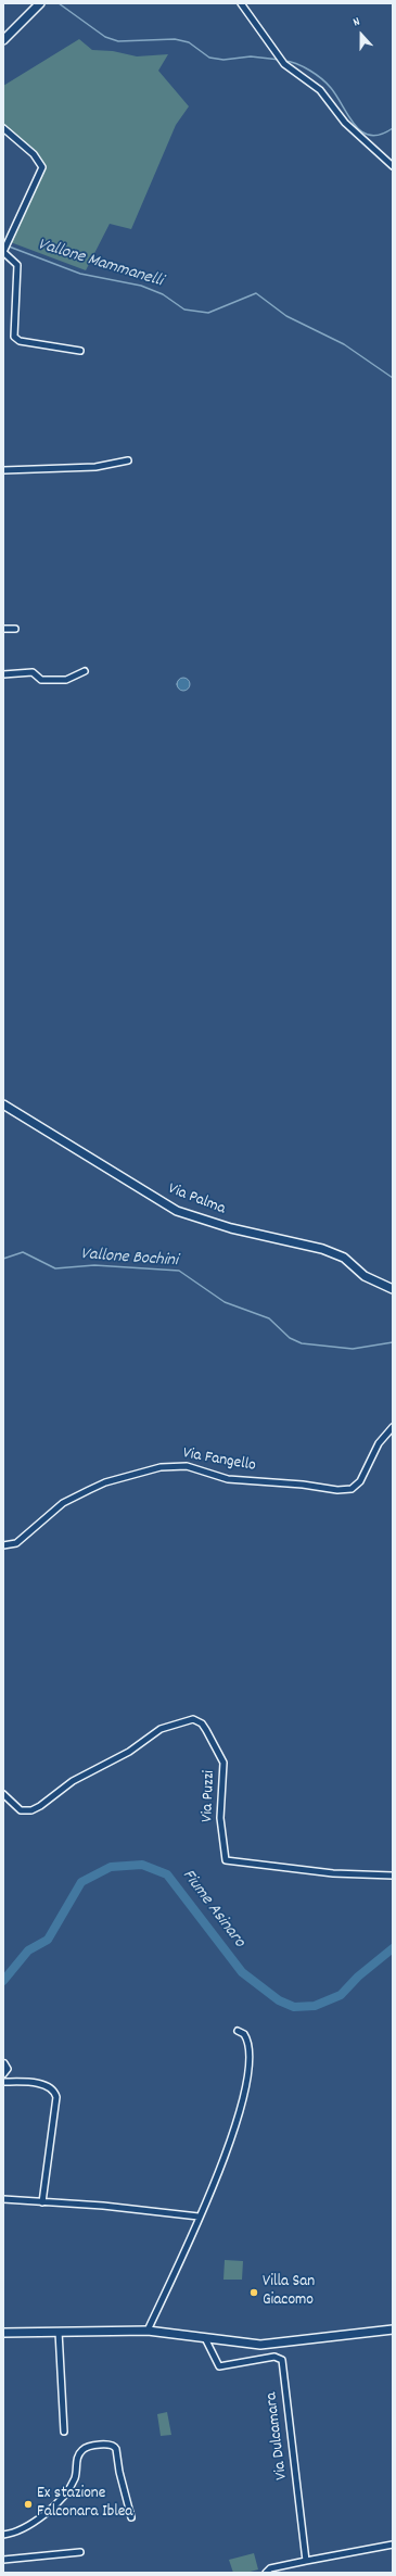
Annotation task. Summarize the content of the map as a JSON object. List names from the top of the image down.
{
  "streets": {
    "street": [
      "Via Palma",
      "Via Fangello",
      "Via Puzzi",
      "Via Dulcamara"
    ]
  },
  "water": ["Vallone Mammanelli", "Vallone Bochini", "Fiume Asinaro"],
  "places": ["Villa San Giacomo", "Ex stazione Falconara Iblea"],
  "north": "top"
}
